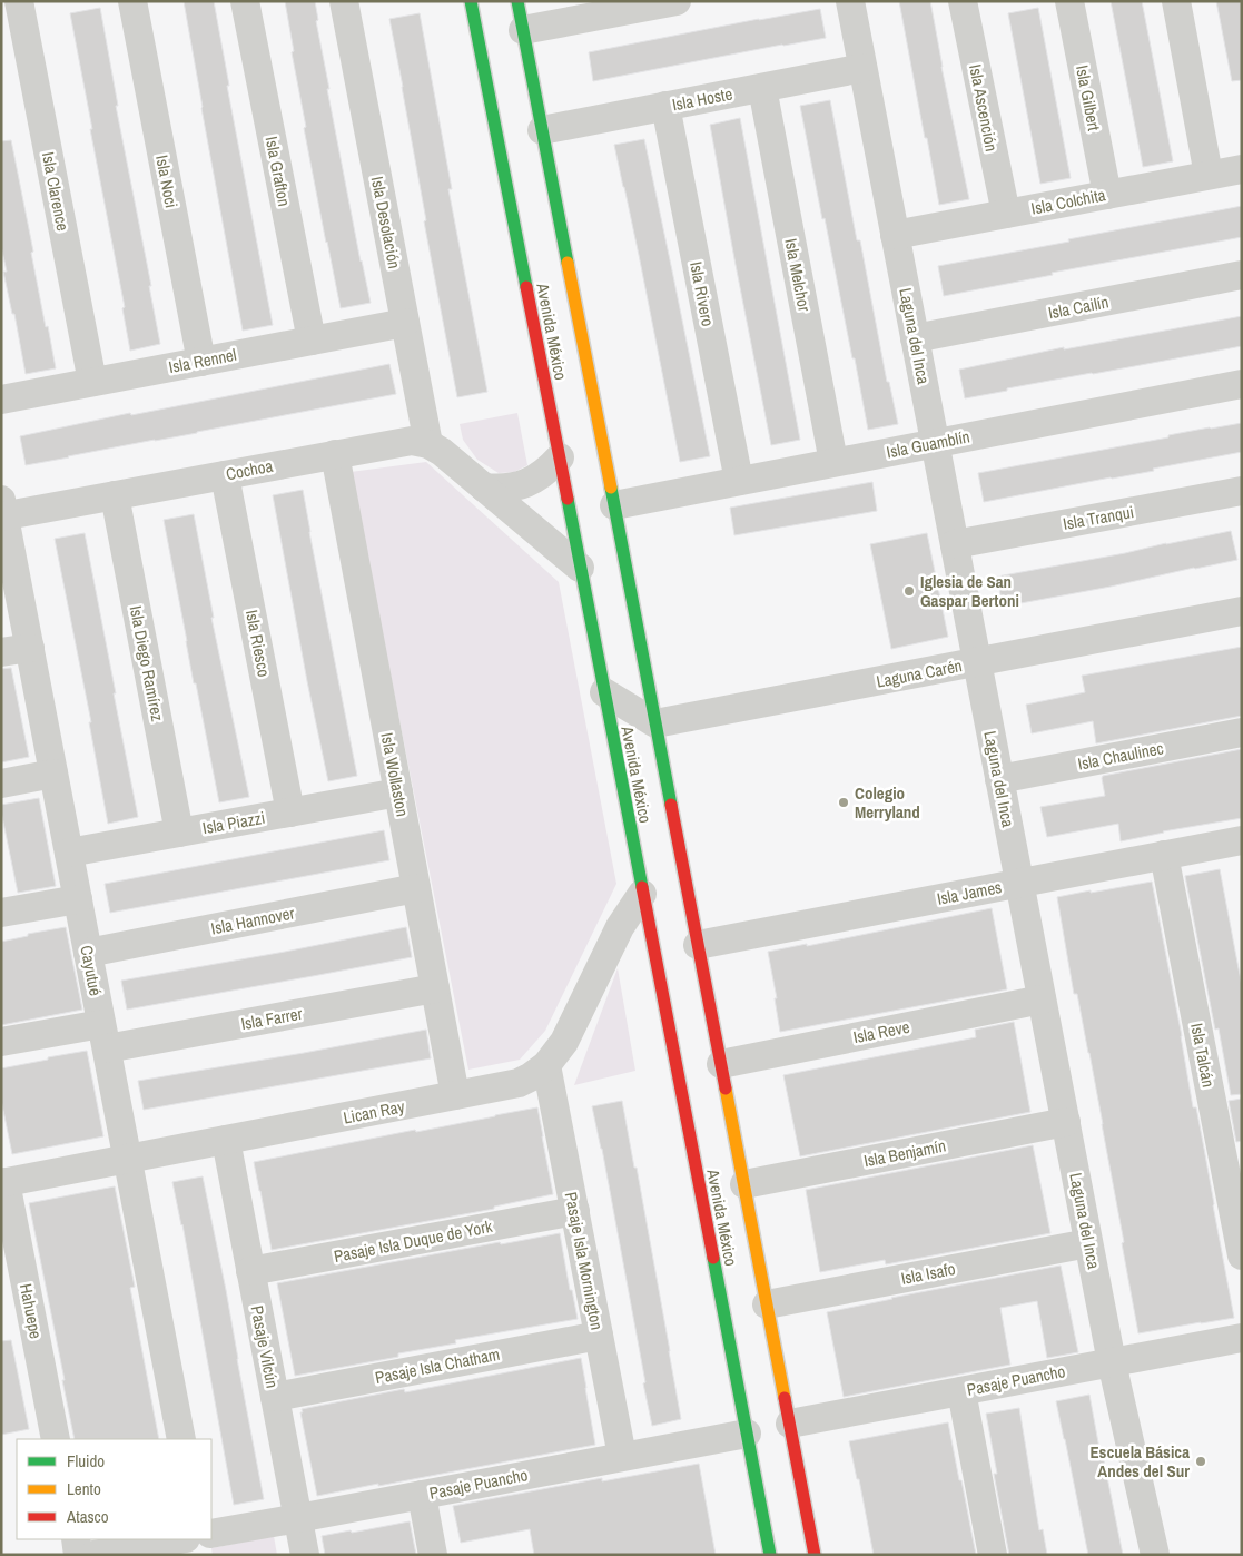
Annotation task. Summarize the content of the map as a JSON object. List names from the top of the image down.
{
  "streets": {
    "street": [
      "Isla Gilbert",
      "Isla Hoste",
      "Isla Ascención",
      "Isla Grafton",
      "Isla Noci",
      "Isla Clarence",
      "Isla Colchita",
      "Isla Desolación",
      "Isla Melchor",
      "Isla Rivero",
      "Isla Cailín",
      "Avenida México",
      "Laguna del Inca",
      "Isla Rennel",
      "Isla Guamblín",
      "Cochoa",
      "Isla Tranqui",
      "Isla Riesco",
      "Isla Diego Ramírez",
      "Laguna Carén",
      "Isla Chaulinec",
      "Isla Wollaston",
      "Isla Piazzi",
      "Isla James",
      "Isla Hannover",
      "Cayutué",
      "Isla Farrer",
      "Isla Reve",
      "Isla Talcán",
      "Lican Ray",
      "Isla Benjamín",
      "Pasaje Isla Duque de York",
      "Pasaje Isla Mornington",
      "Isla Isafo",
      "Hahuepe",
      "Pasaje Vilcún",
      "Pasaje Isla Chatham",
      "Pasaje Puancho"
    ]
  },
  "crossings": [
    ["Isla Gilbert", "Isla Colchita"],
    ["Isla Hoste", "Isla Melchor"],
    ["Isla Hoste", "Isla Rivero"],
    ["Isla Hoste", "Avenida México"],
    ["Isla Hoste", "Laguna del Inca"],
    ["Isla Ascención", "Isla Colchita"],
    ["Isla Grafton", "Isla Rennel"],
    ["Isla Noci", "Isla Rennel"],
    ["Isla Clarence", "Isla Rennel"],
    ["Isla Colchita", "Laguna del Inca"],
    ["Isla Desolación", "Isla Rennel"],
    ["Isla Desolación", "Cochoa"],
    ["Isla Melchor", "Isla Guamblín"],
    ["Isla Rivero", "Isla Guamblín"],
    ["Isla Cailín", "Laguna del Inca"],
    ["Avenida México", "Isla Guamblín"],
    ["Avenida México", "Cochoa"],
    ["Avenida México", "Laguna Carén"],
    ["Avenida México", "Isla James"],
    ["Avenida México", "Isla Reve"],
    ["Avenida México", "Lican Ray"],
    ["Avenida México", "Isla Benjamín"],
    ["Avenida México", "Isla Isafo"],
    ["Avenida México", "Pasaje Puancho"],
    ["Laguna del Inca", "Isla Guamblín"],
    ["Laguna del Inca", "Isla Tranqui"],
    ["Laguna del Inca", "Laguna Carén"],
    ["Laguna del Inca", "Isla Chaulinec"],
    ["Laguna del Inca", "Isla James"],
    ["Laguna del Inca", "Isla Reve"],
    ["Laguna del Inca", "Isla Benjamín"],
    ["Laguna del Inca", "Isla Isafo"],
    ["Laguna del Inca", "Pasaje Puancho"],
    ["Cochoa", "Isla Riesco"],
    ["Cochoa", "Isla Diego Ramírez"],
    ["Cochoa", "Isla Wollaston"],
    ["Cochoa", "Cayutué"],
    ["Isla Riesco", "Isla Piazzi"],
    ["Isla Diego Ramírez", "Isla Piazzi"],
    ["Isla Wollaston", "Isla Piazzi"],
    ["Isla Wollaston", "Isla Hannover"],
    ["Isla Wollaston", "Isla Farrer"],
    ["Isla Wollaston", "Lican Ray"],
    ["Isla Piazzi", "Cayutué"],
    ["Isla James", "Isla Talcán"],
    ["Isla Hannover", "Cayutué"],
    ["Cayutué", "Isla Farrer"],
    ["Cayutué", "Lican Ray"],
    ["Lican Ray", "Pasaje Isla Mornington"],
    ["Lican Ray", "Hahuepe"],
    ["Lican Ray", "Pasaje Vilcún"],
    ["Pasaje Isla Duque de York", "Pasaje Isla Mornington"],
    ["Pasaje Isla Duque de York", "Pasaje Vilcún"],
    ["Pasaje Isla Mornington", "Pasaje Isla Chatham"],
    ["Pasaje Isla Mornington", "Pasaje Puancho"],
    ["Pasaje Vilcún", "Pasaje Isla Chatham"],
    ["Pasaje Vilcún", "Pasaje Puancho"]
  ],
  "places": ["Iglesia de San Gaspar Bertoni", "Colegio Merryland", "Escuela Básica Andes del Sur"],
  "legend": ["Fluido", "Lento", "Atasco"]
}
